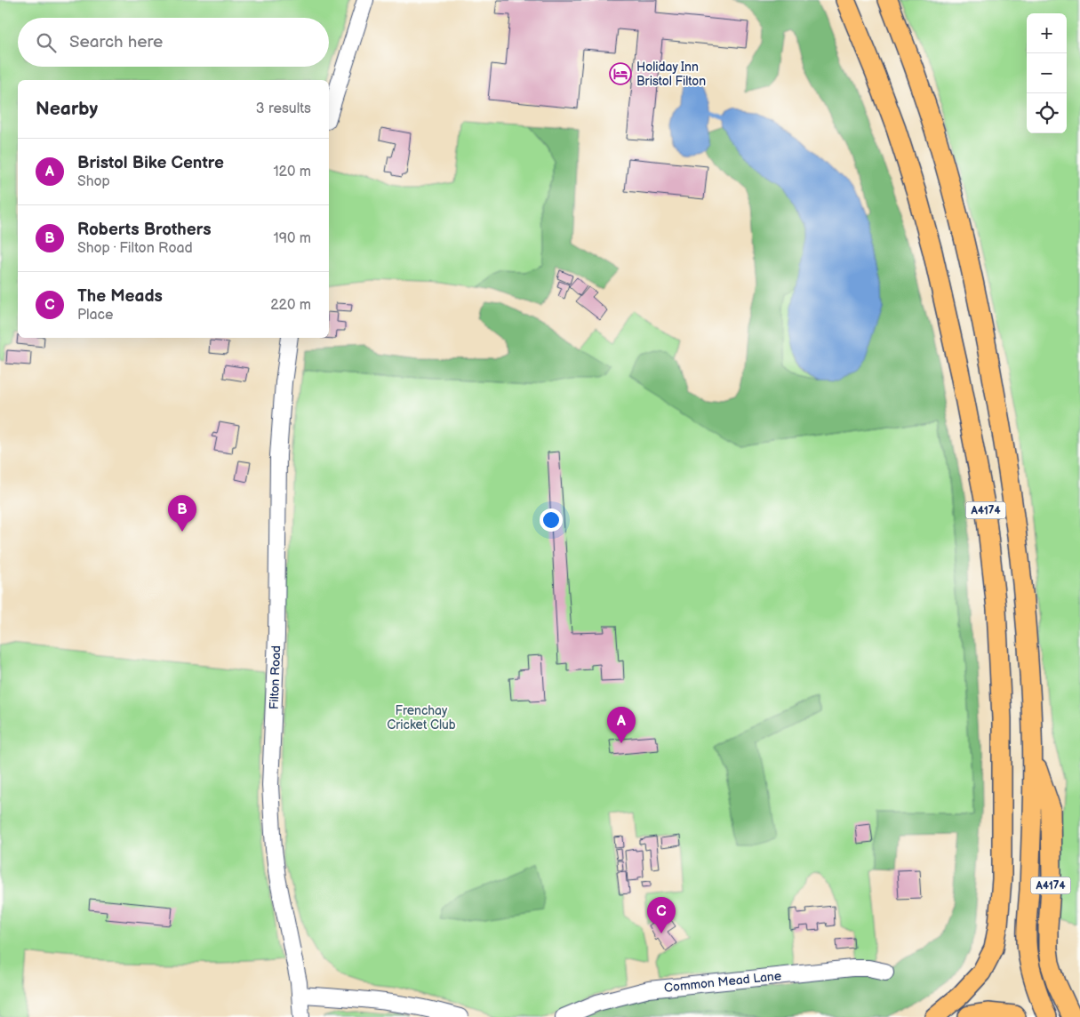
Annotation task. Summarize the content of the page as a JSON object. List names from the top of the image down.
{
  "streets": {
    "main road": ["A4174"],
    "street": ["Filton Road", "Common Mead Lane"]
  },
  "parks": ["Frenchay Cricket Club"],
  "places": {
    "hotel": ["Holiday Inn Bristol Filton"]
  },
  "page": {
    "map_buttons": ["+", "−"],
    "search": "Search here",
    "heading": ["Nearby", "3 results"],
    "list": [
      {
        "mark": "A",
        "name": "Bristol Bike Centre",
        "note": "Shop",
        "value": "120 m"
      },
      {
        "mark": "B",
        "name": "Roberts Brothers",
        "note": "Shop · Filton Road",
        "value": "190 m"
      },
      {
        "mark": "C",
        "name": "The Meads",
        "note": "Place",
        "value": "220 m"
      }
    ],
    "pins": ["B", "A", "C"]
  }
}
